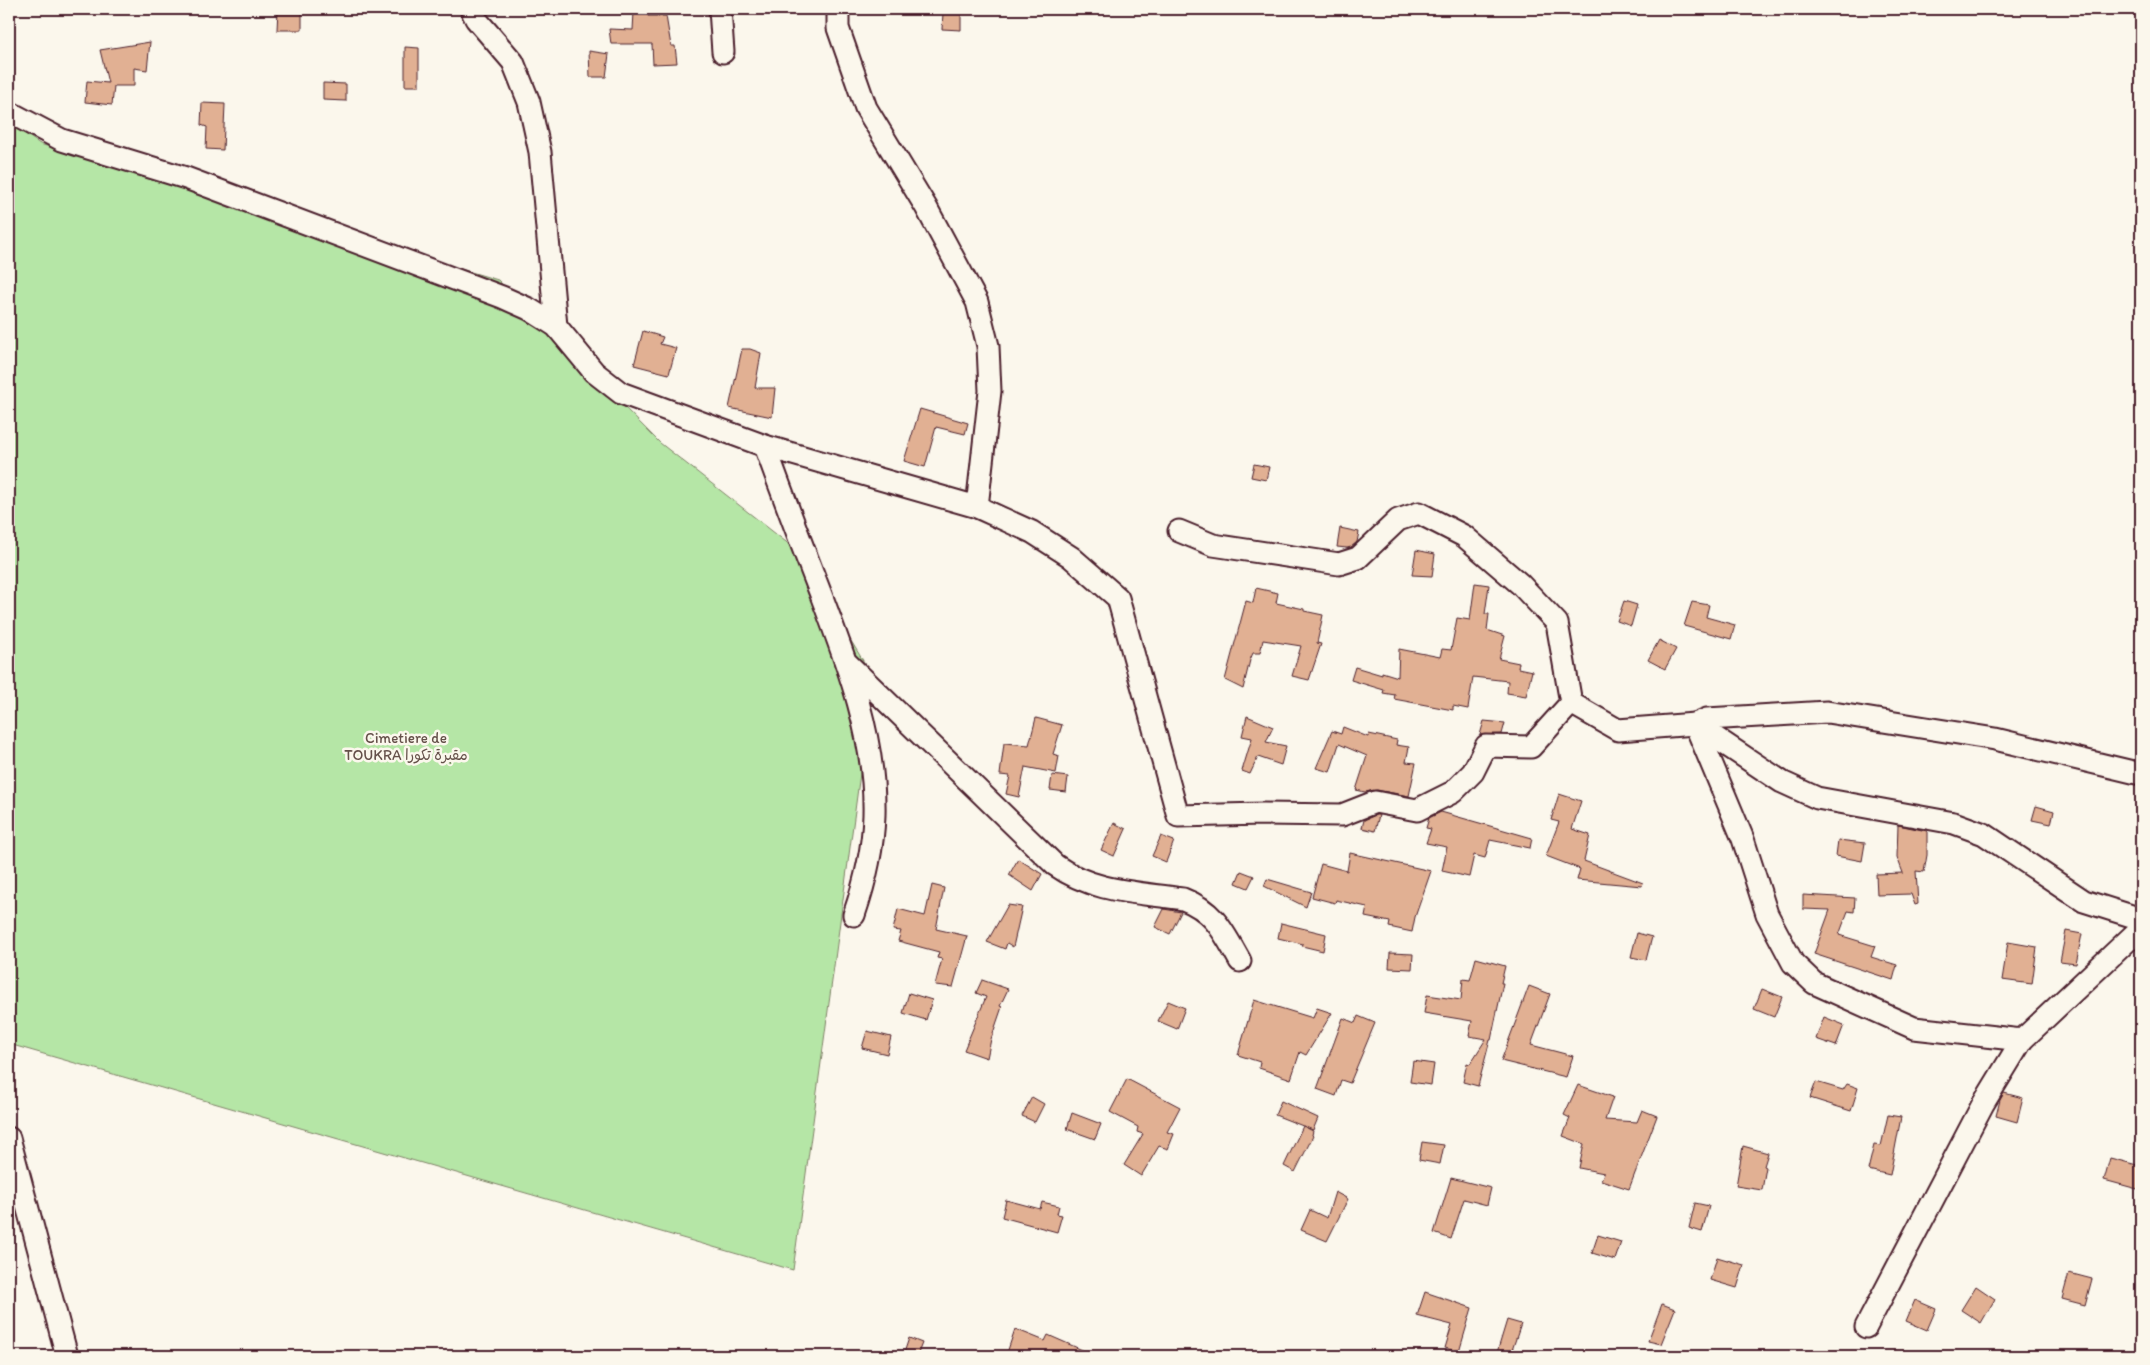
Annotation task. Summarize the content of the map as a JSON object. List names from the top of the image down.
{
  "parks": ["Cimetiere de TOUKRA مقبرة تكورا"]
}
